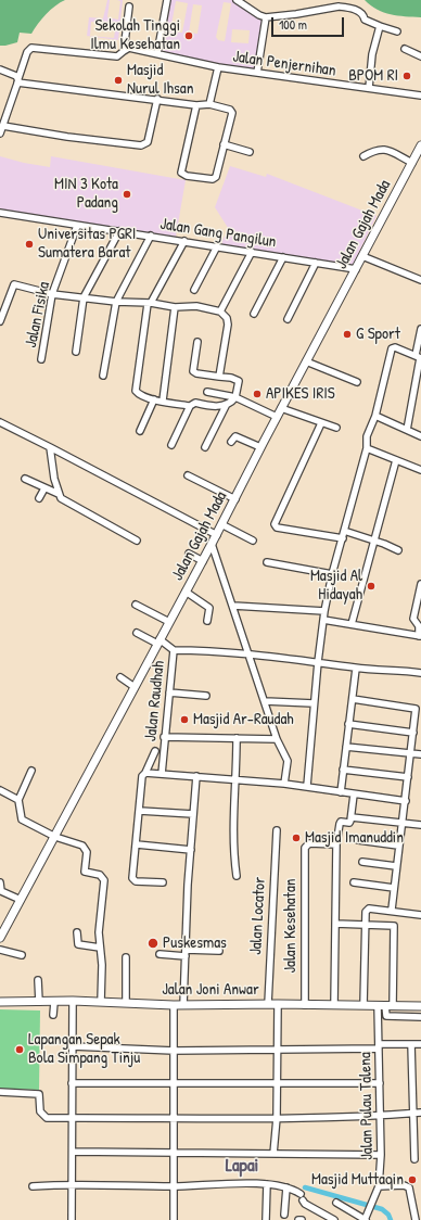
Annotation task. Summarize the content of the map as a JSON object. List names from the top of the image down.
{
  "streets": {
    "main road": ["Jalan Gajah Mada", "Jalan Joni Anwar"],
    "street": [
      "Jalan Penjernihan",
      "Jalan Gang Pangilun",
      "Jalan Fisika",
      "Jalan Raudhah",
      "Jalan Locator",
      "Jalan Kesehatan",
      "Jalan Pulau Talena"
    ]
  },
  "crossings": [
    ["Jalan Gajah Mada", "Jalan Gang Pangilun"],
    ["Jalan Gajah Mada", "Jalan Raudhah"],
    ["Jalan Gang Pangilun", "Jalan Fisika"],
    ["Jalan Locator", "Jalan Joni Anwar"],
    ["Jalan Kesehatan", "Jalan Joni Anwar"],
    ["Jalan Joni Anwar", "Jalan Pulau Talena"]
  ],
  "districts": ["Lapai"],
  "places": [
    "Sekolah Tinggi Ilmu Kesehatan",
    "BPOM RI",
    "Masjid Nurul Ihsan",
    "MIN 3 Kota Padang",
    "Universitas PGRI Sumatera Barat",
    "G Sport",
    "APIKES IRIS",
    "Masjid Al Hidayah",
    "Masjid Ar-Raudah",
    "Masjid Imanuddin",
    "Puskesmas",
    "Lapangan Sepak Bola Simpang Tinju",
    "Masjid Muttaqin"
  ],
  "scale_bar": "100 m"
}
